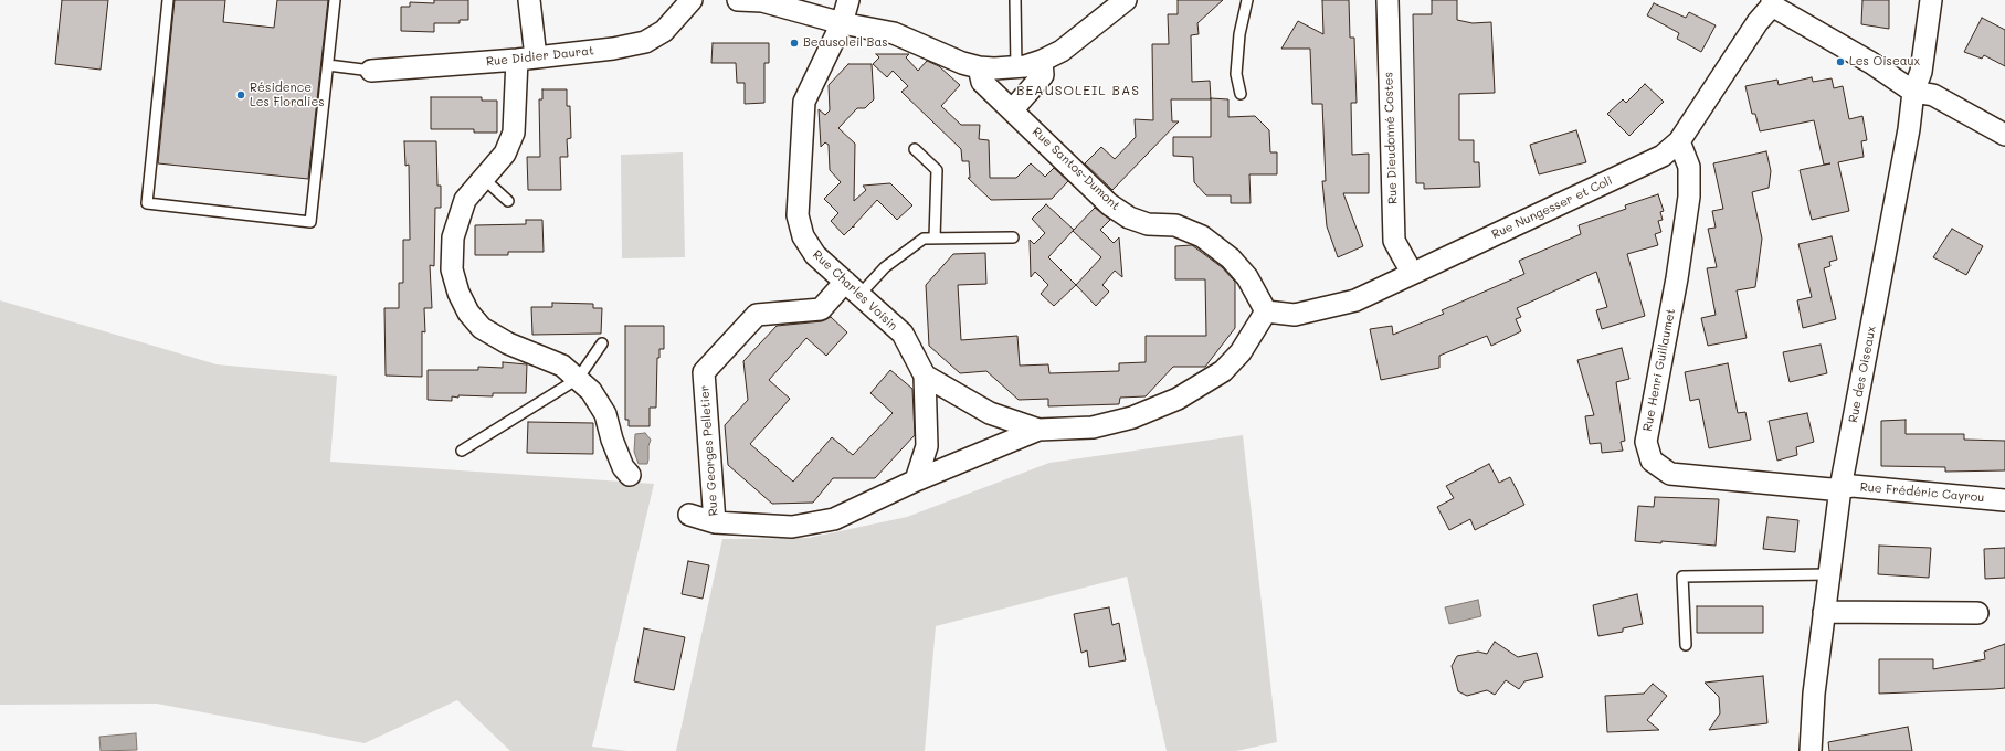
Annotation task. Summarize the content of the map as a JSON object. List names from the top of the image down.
{
  "streets": {
    "street": [
      "Rue Didier Daurat",
      "Rue Dieudonné Costes",
      "Rue Santos-Dumont",
      "Rue Nungesser et Coli",
      "Rue Charles Voisin",
      "Rue Henri Guillaumet",
      "Rue des Oiseaux",
      "Rue Georges Pelletier",
      "Rue Frédéric Cayrou"
    ]
  },
  "crossings": [
    ["Rue Dieudonné Costes", "Rue Nungesser et Coli"],
    ["Rue Santos-Dumont", "Rue Nungesser et Coli"],
    ["Rue Nungesser et Coli", "Rue Henri Guillaumet"],
    ["Rue Charles Voisin", "Rue Georges Pelletier"],
    ["Rue Henri Guillaumet", "Rue des Oiseaux"],
    ["Rue Henri Guillaumet", "Rue Frédéric Cayrou"],
    ["Rue des Oiseaux", "Rue Frédéric Cayrou"]
  ],
  "districts": ["BEAUSOLEIL BAS"],
  "places": ["Beausoleil Bas", "Les Oiseaux", "Résidence Les Floralies"]
}
